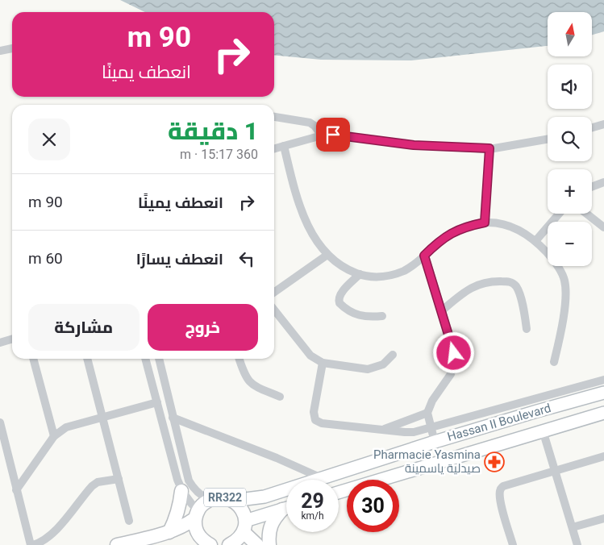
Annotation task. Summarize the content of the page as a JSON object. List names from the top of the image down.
{
  "streets": {
    "main road": ["Hassan II Boulevard", "RR322"]
  },
  "crossings": [
    ["Hassan II Boulevard", "RR322"]
  ],
  "places": {
    "pharmacy": ["Pharmacie Yasmina صيدلية ياسمينة"]
  },
  "north": "top",
  "page": {
    "map_buttons": ["+", "−"],
    "turn": ["90 m", "انعطف يمينًا"],
    "heading": ["1 دقيقة", "360 m · 15:17"],
    "list": [
      {
        "name": "انعطف يمينًا",
        "value": "90 m"
      },
      {
        "name": "انعطف يسارًا",
        "value": "60 m"
      }
    ],
    "buttons": ["خروج", "مشاركة"],
    "speed": "29 km/h",
    "limit": "30"
  }
}
